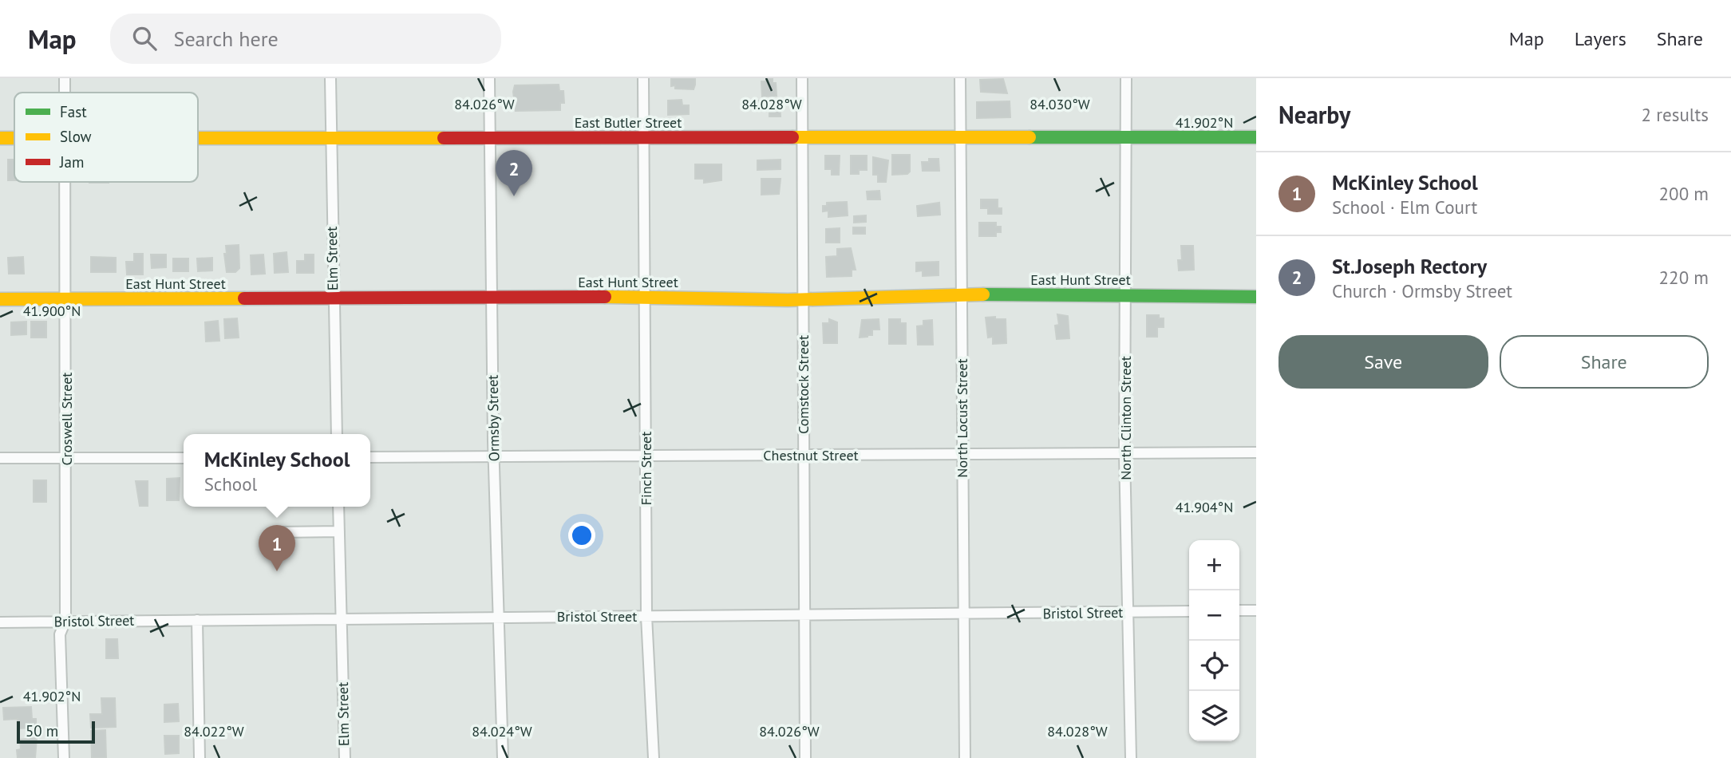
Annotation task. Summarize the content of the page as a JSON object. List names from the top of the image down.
{
  "streets": {
    "street": [
      "East Butler Street",
      "Elm Street",
      "East Hunt Street",
      "Comstock Street",
      "Ormsby Street",
      "North Locust Street",
      "North Clinton Street",
      "Croswell Street",
      "Chestnut Street",
      "Finch Street",
      "Bristol Street"
    ]
  },
  "crossings": [
    ["East Butler Street", "Elm Street"],
    ["East Butler Street", "Comstock Street"],
    ["East Butler Street", "Ormsby Street"],
    ["East Butler Street", "North Locust Street"],
    ["East Butler Street", "North Clinton Street"],
    ["East Butler Street", "Finch Street"],
    ["Elm Street", "East Hunt Street"],
    ["Elm Street", "Bristol Street"],
    ["East Hunt Street", "Comstock Street"],
    ["East Hunt Street", "Ormsby Street"],
    ["East Hunt Street", "North Locust Street"],
    ["East Hunt Street", "North Clinton Street"],
    ["East Hunt Street", "Croswell Street"],
    ["East Hunt Street", "Finch Street"],
    ["Comstock Street", "Chestnut Street"],
    ["Comstock Street", "Bristol Street"],
    ["Ormsby Street", "Chestnut Street"],
    ["Ormsby Street", "Bristol Street"],
    ["North Locust Street", "Chestnut Street"],
    ["North Locust Street", "Bristol Street"],
    ["North Clinton Street", "Chestnut Street"],
    ["North Clinton Street", "Bristol Street"],
    ["Croswell Street", "Bristol Street"],
    ["Chestnut Street", "Finch Street"],
    ["Finch Street", "Bristol Street"]
  ],
  "legend": ["Fast", "Slow", "Jam"],
  "scale_bar": "50 m",
  "page": {
    "header": "Map",
    "search": "Search here",
    "nav": ["Map", "Layers", "Share"],
    "heading": ["Nearby", "2 results"],
    "pins": ["2", "1"],
    "list": [
      {
        "mark": "1",
        "name": "McKinley School",
        "note": "School · Elm Court",
        "value": "200 m"
      },
      {
        "mark": "2",
        "name": "St.Joseph Rectory",
        "note": "Church · Ormsby Street",
        "value": "220 m"
      }
    ],
    "buttons": ["Save", "Share"],
    "popup": ["McKinley School", "School"],
    "map_buttons": ["+", "−"],
    "scale": "50 m"
  },
  "coordinates": [
    "84.026°W",
    "84.028°W",
    "84.030°W",
    "41.902°N",
    "41.900°N",
    "41.904°N",
    "84.022°W",
    "84.024°W"
  ]
}
